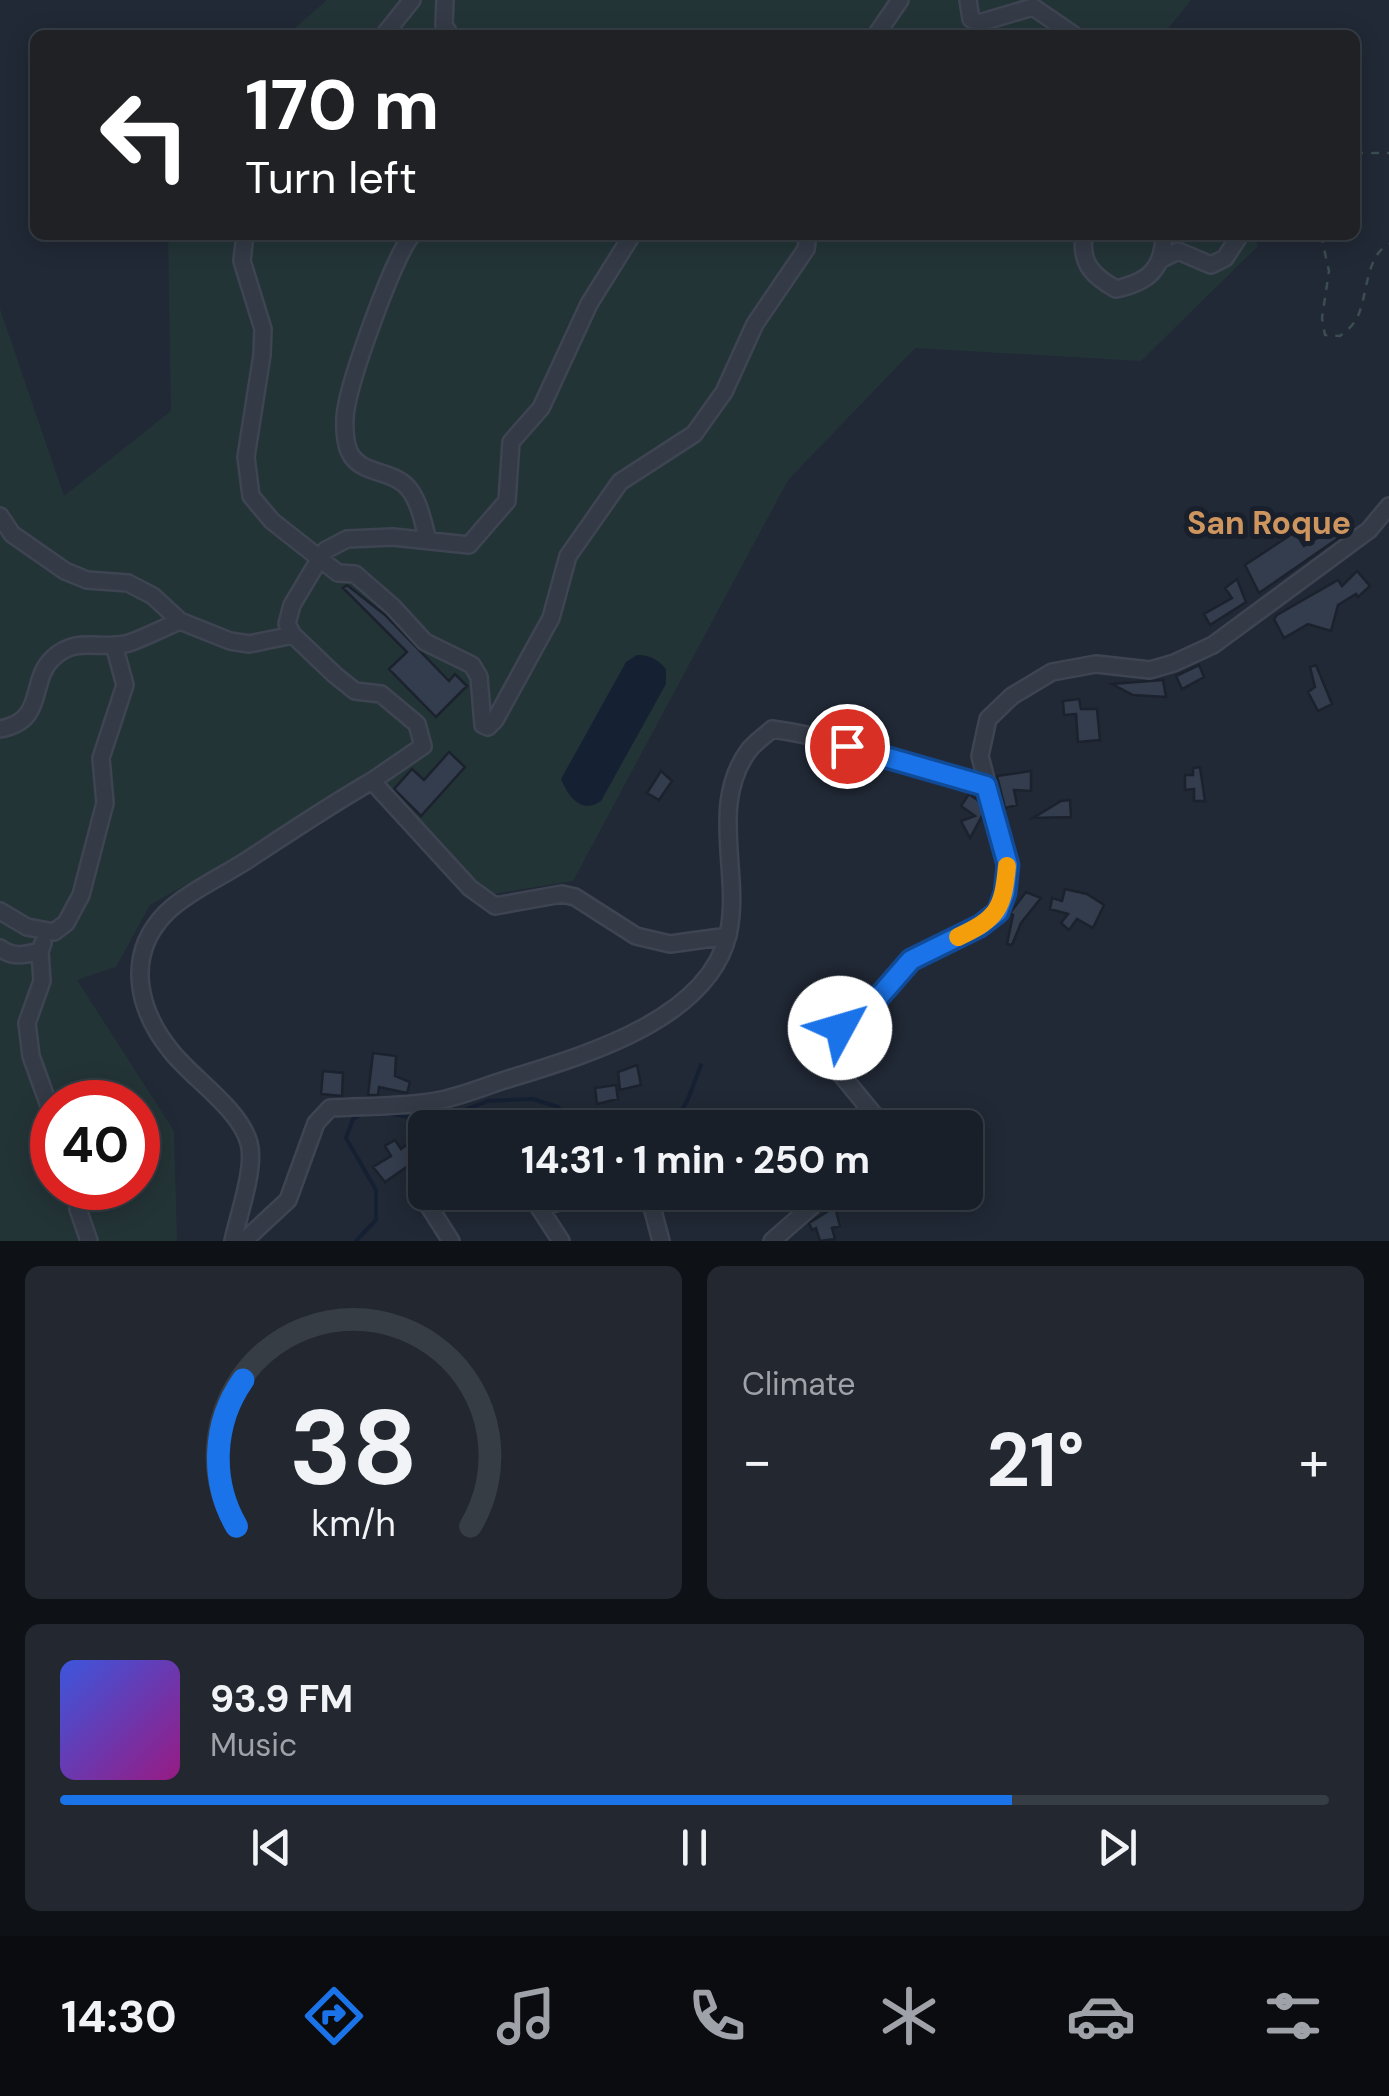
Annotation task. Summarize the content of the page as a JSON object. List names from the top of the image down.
{
  "districts": ["San Roque"],
  "page": {
    "turn": ["170 m", "Turn left"],
    "limit": "40",
    "trip": "14:31 · 1 min · 250 m",
    "tile": "Climate",
    "heat": ["−", "21°", "+"],
    "song": ["93.9 FM", "Music"],
    "tabs": "14:30",
    "gauge": ["38", "km/h"]
  }
}
